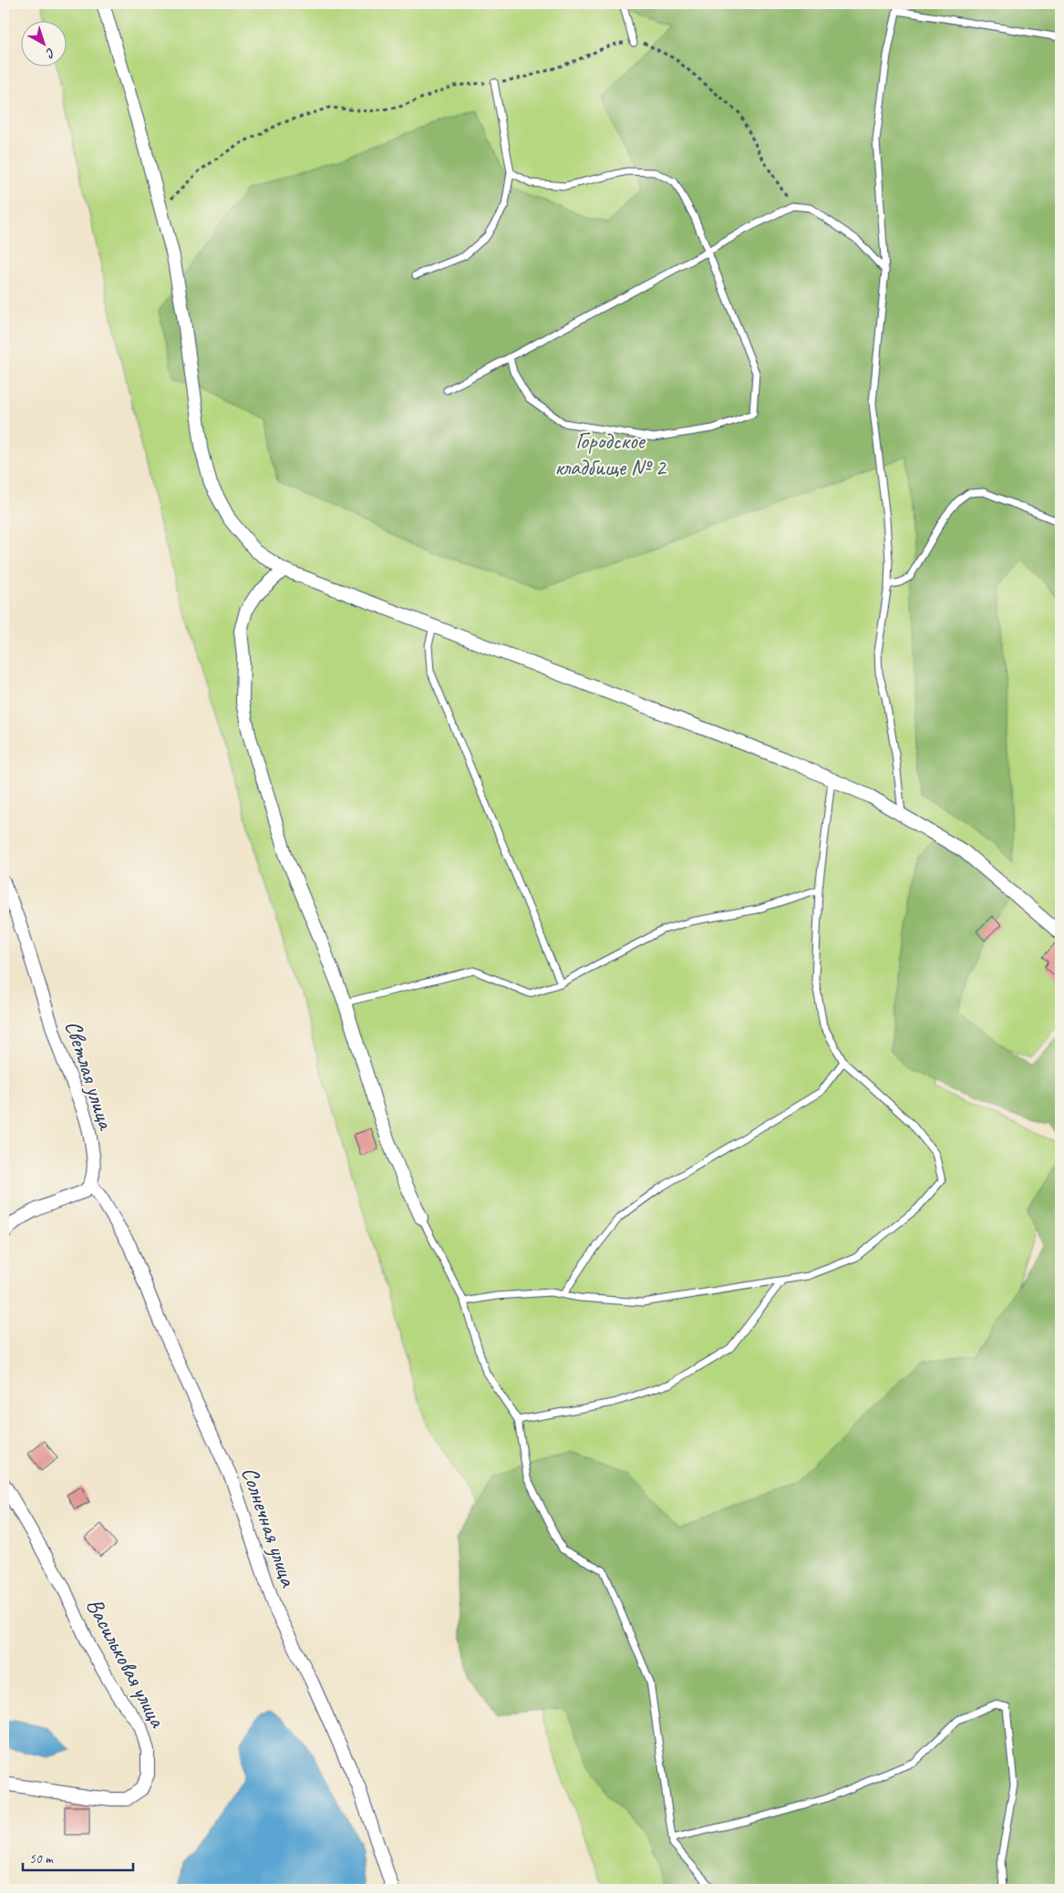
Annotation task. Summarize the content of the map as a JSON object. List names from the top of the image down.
{
  "streets": {
    "street": ["Светлая улица", "Солнечная улица", "Васильковая улица"]
  },
  "crossings": [
    ["Светлая улица", "Солнечная улица"]
  ],
  "parks": ["Городское кладбище № 2"],
  "scale_bar": "50 m",
  "north": "bottom right"
}
